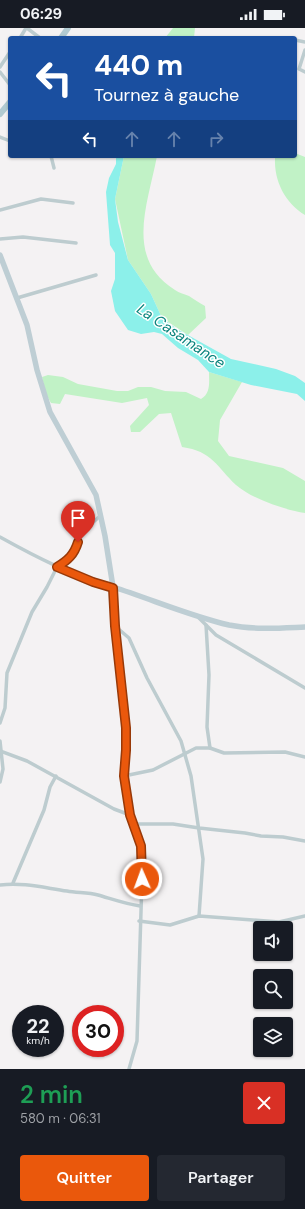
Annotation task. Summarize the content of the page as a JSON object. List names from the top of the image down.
{
  "water": ["La Casamance"],
  "page": {
    "status": "06:29",
    "turn": ["440 m", "Tournez à gauche"],
    "speed": "22 km/h",
    "limit": "30",
    "heading": ["2 min", "580 m · 06:31"],
    "buttons": ["Quitter", "Partager"]
  }
}
